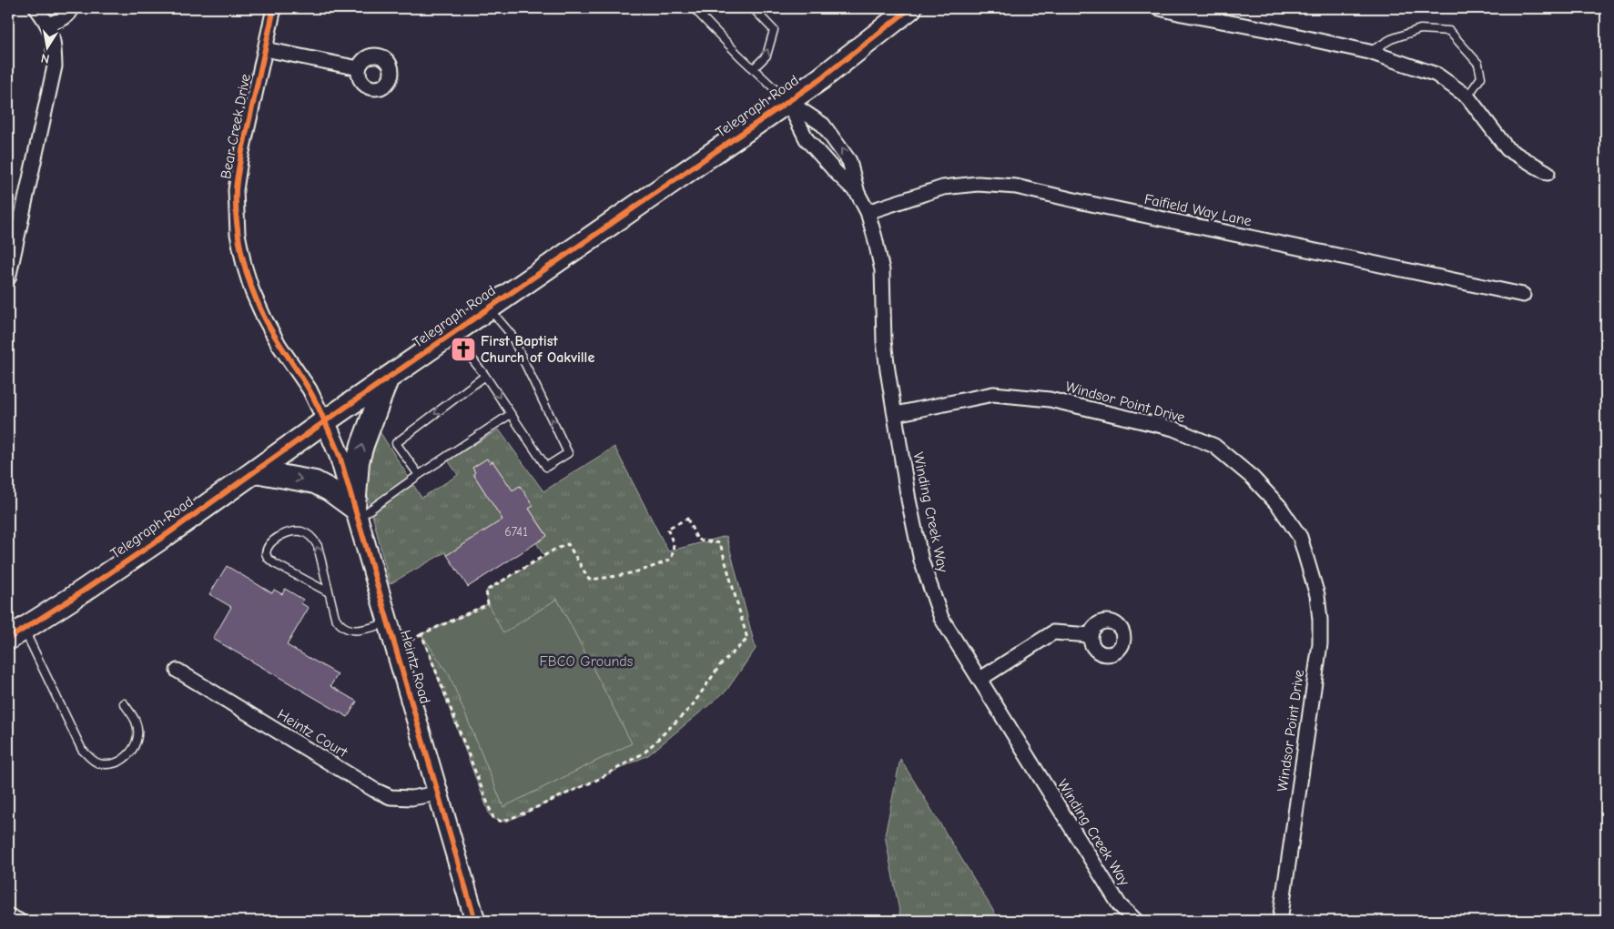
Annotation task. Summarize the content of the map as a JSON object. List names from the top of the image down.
{
  "streets": {
    "main road": ["Telegraph Road"],
    "street": [
      "Bear Creek Drive",
      "Faifield Way Lane",
      "Windsor Point Drive",
      "Winding Creek Way",
      "Heintz Road",
      "Heintz Court"
    ]
  },
  "crossings": [
    ["Telegraph Road", "Bear Creek Drive"],
    ["Telegraph Road", "Winding Creek Way"],
    ["Telegraph Road", "Heintz Road"],
    ["Bear Creek Drive", "Heintz Road"],
    ["Faifield Way Lane", "Winding Creek Way"],
    ["Windsor Point Drive", "Winding Creek Way"],
    ["Heintz Road", "Heintz Court"]
  ],
  "parks": ["FBCO Grounds"],
  "places": {
    "church": ["First Baptist Church of Oakville"]
  },
  "house_numbers": ["6741"],
  "north": "bottom"
}
